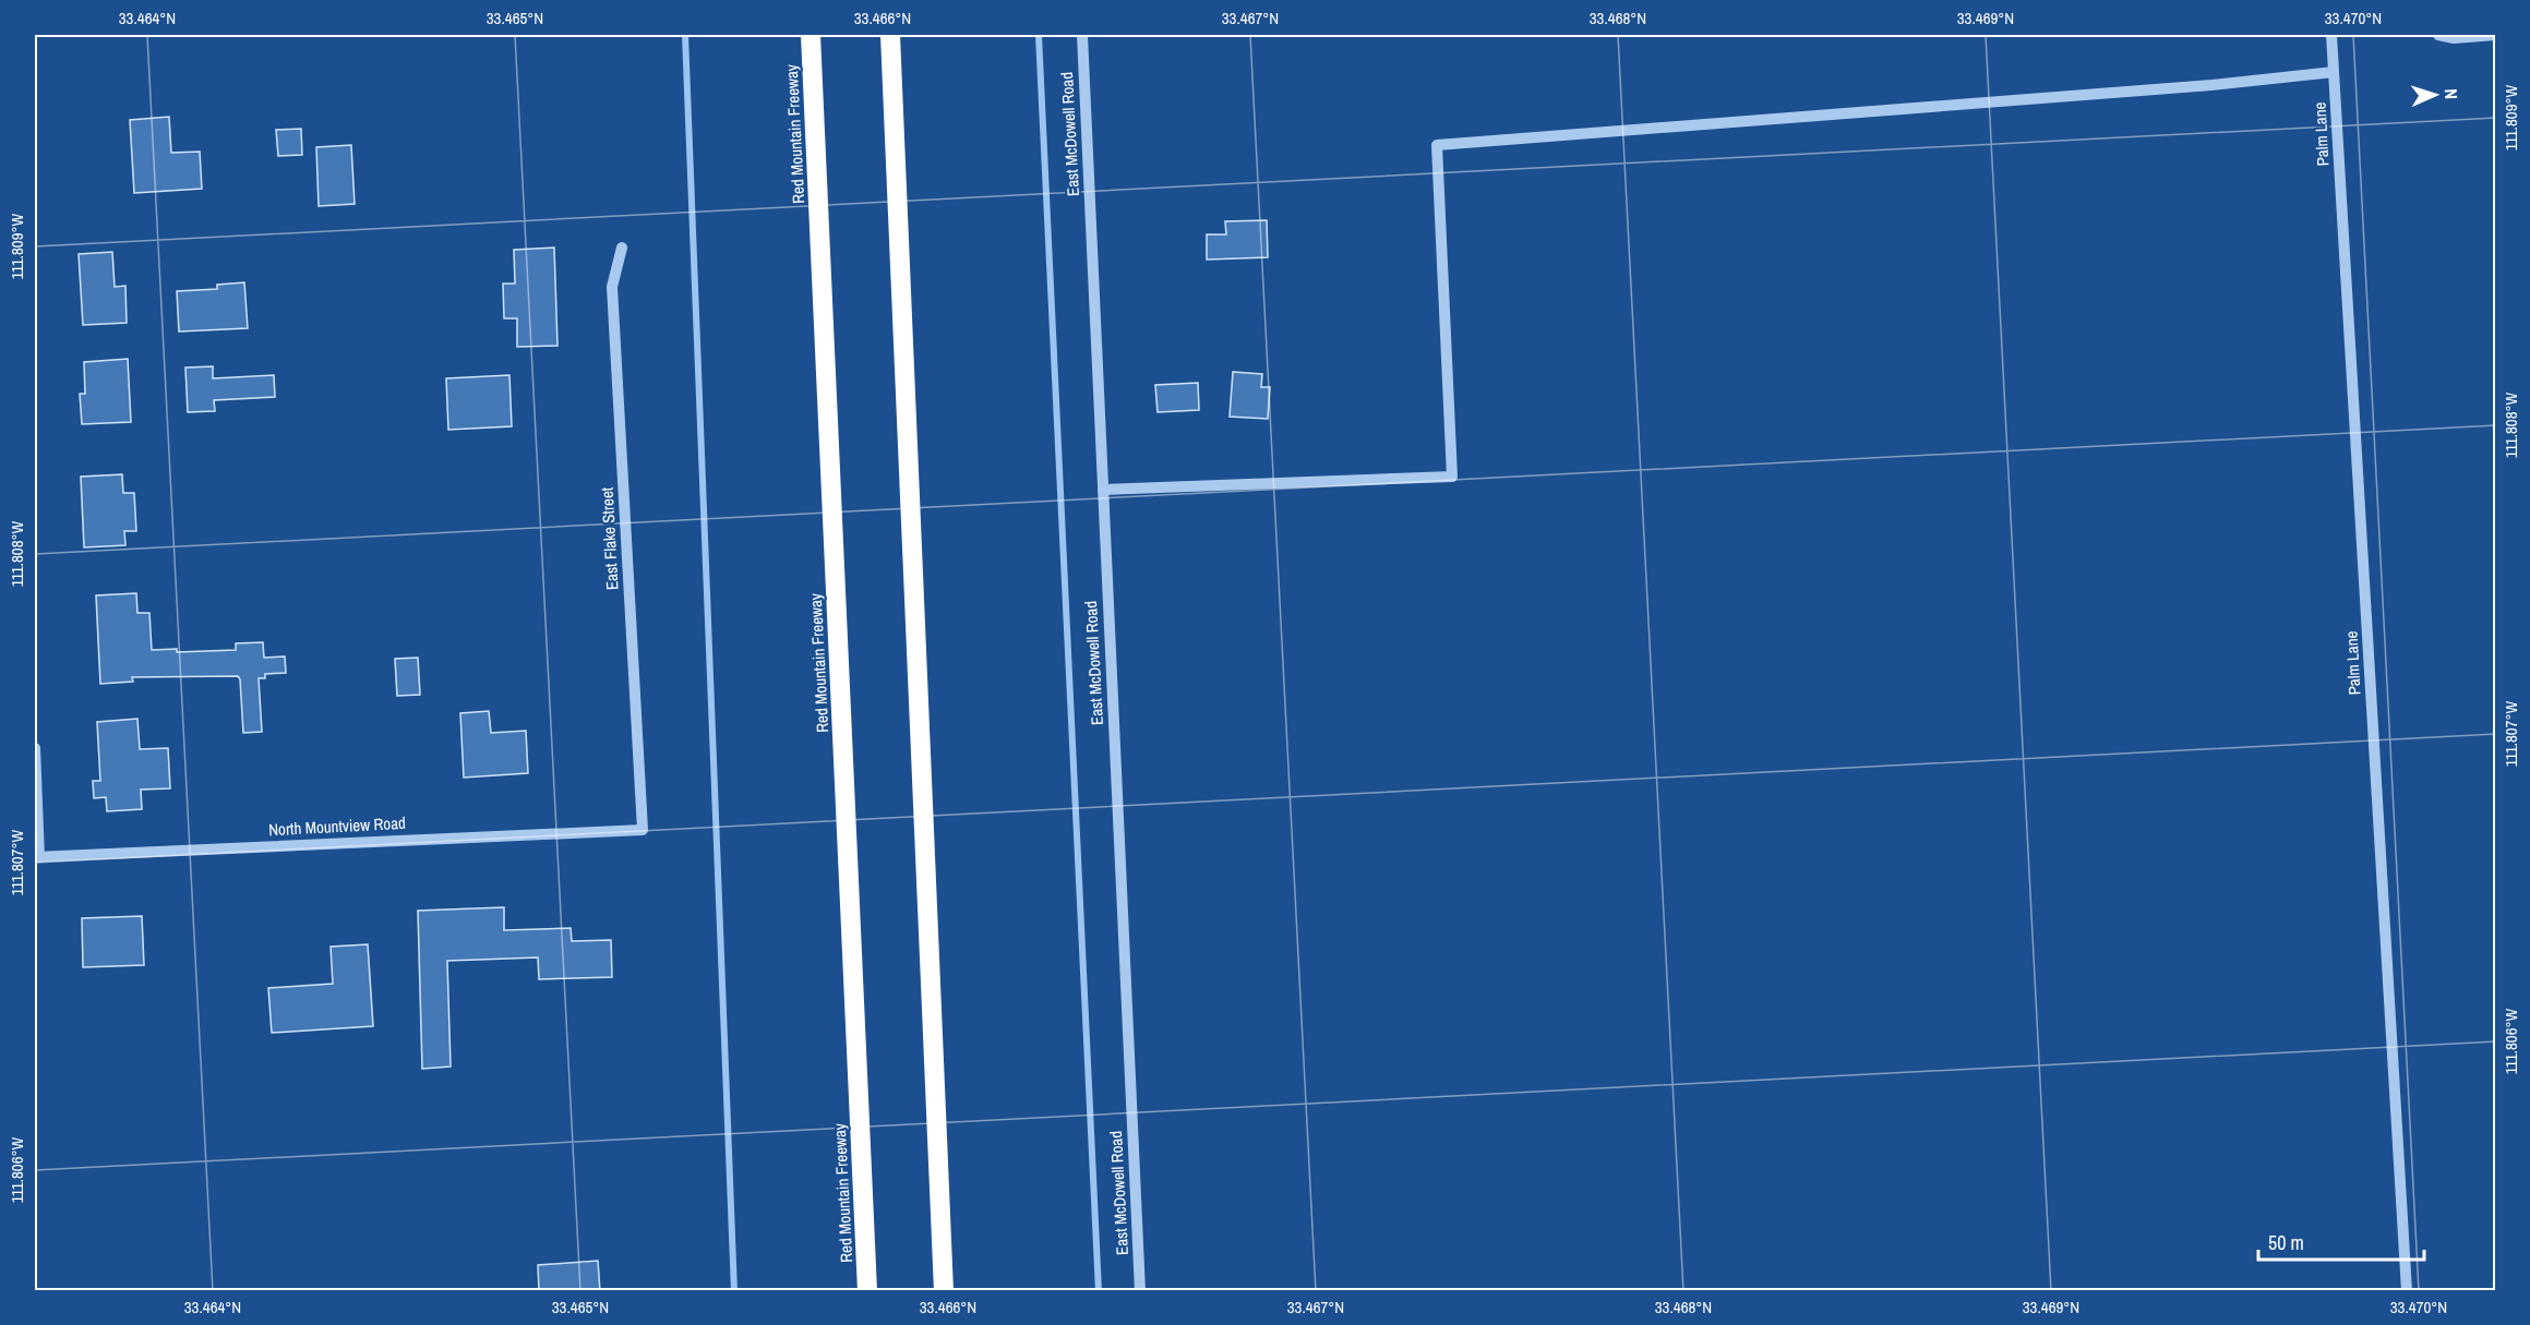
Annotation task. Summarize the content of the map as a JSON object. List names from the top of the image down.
{
  "streets": {
    "highway": ["Red Mountain Freeway"],
    "street": [
      "East McDowell Road",
      "Palm Lane",
      "East Flake Street",
      "North Mountview Road"
    ]
  },
  "crossings": [
    ["East Flake Street", "North Mountview Road"]
  ],
  "scale_bar": "50 m",
  "north": "right",
  "coordinates": [
    "33.464°N",
    "33.465°N",
    "33.466°N",
    "33.467°N",
    "33.468°N",
    "33.469°N",
    "33.470°N",
    "111.809°W",
    "111.808°W",
    "111.807°W",
    "111.806°W"
  ]
}
